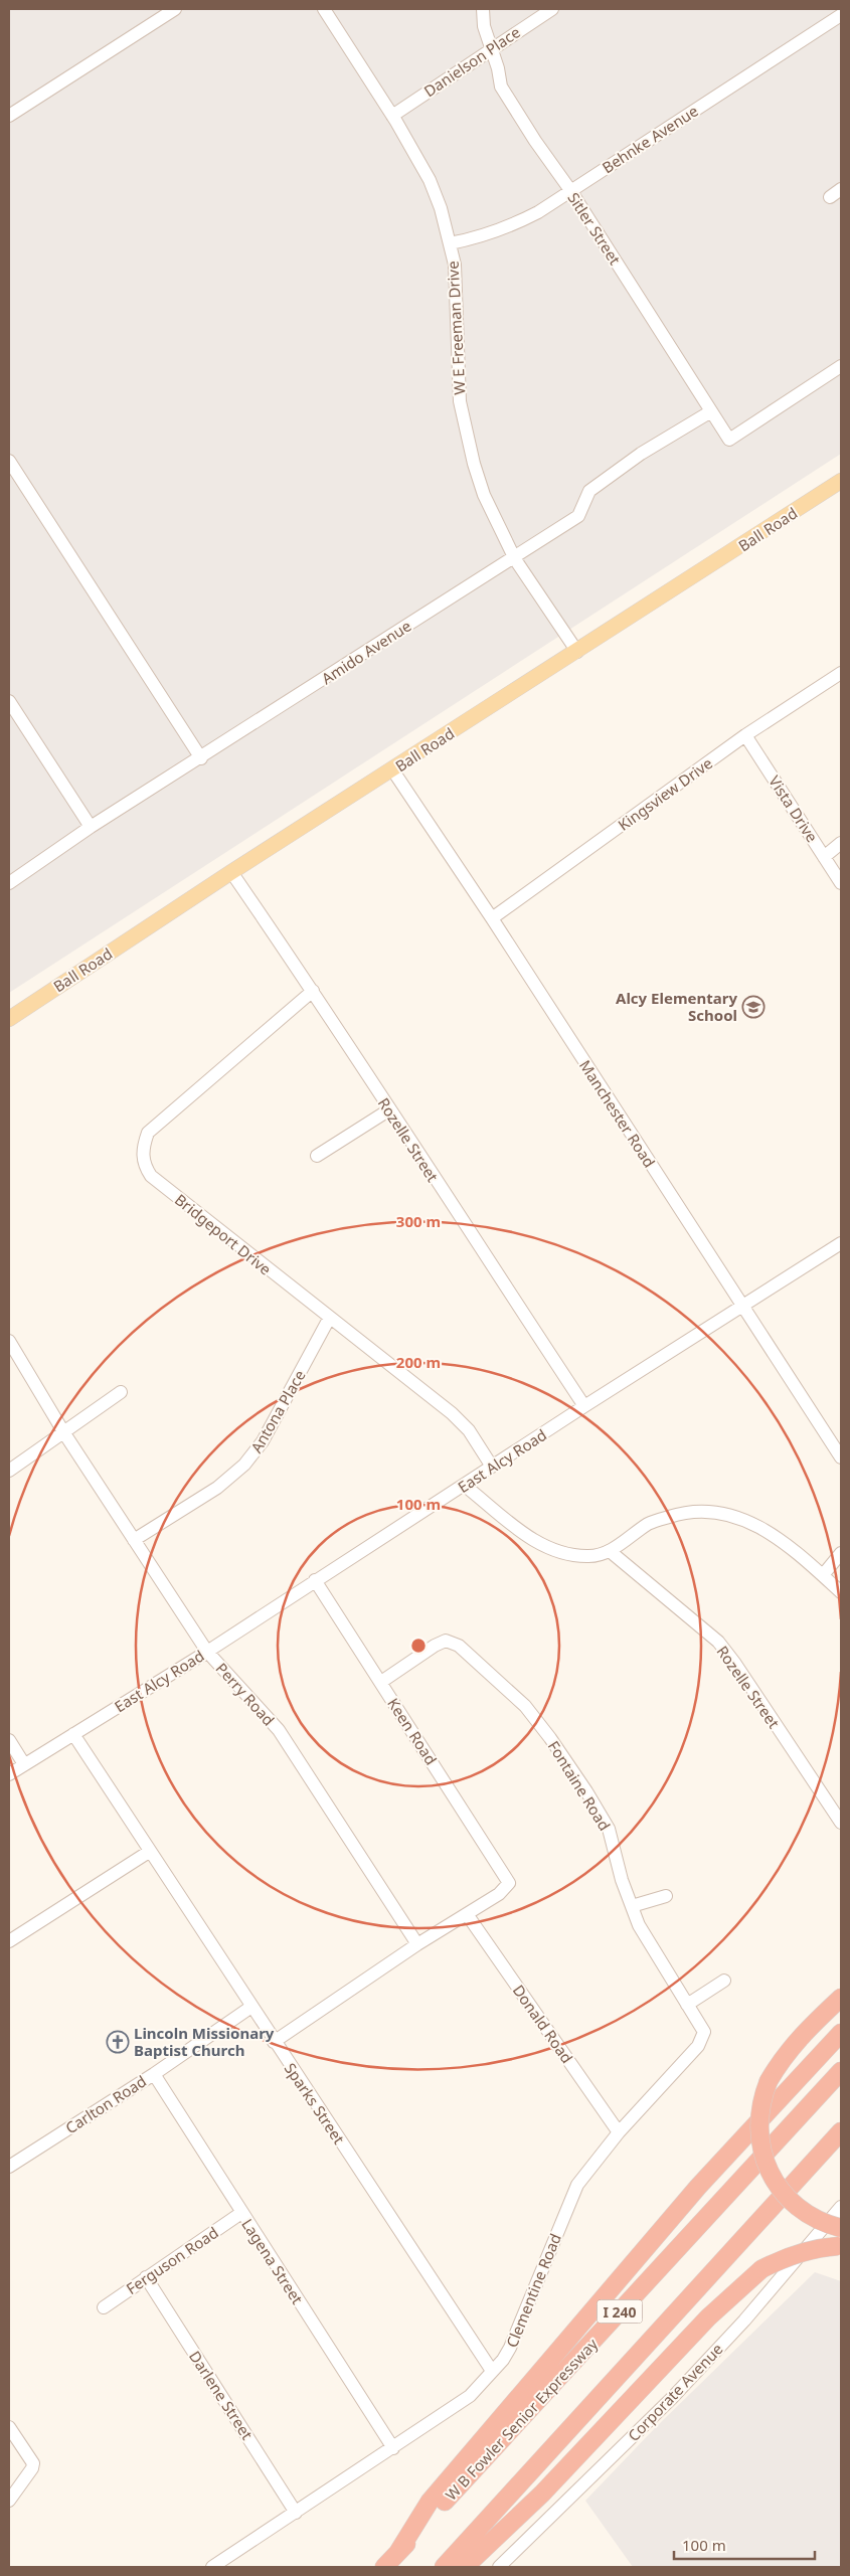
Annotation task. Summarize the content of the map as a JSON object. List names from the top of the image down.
{
  "streets": {
    "highway": ["I 240", "W B Fowler Senior Expressway"],
    "main road": ["Ball Road"],
    "street": [
      "Danielson Place",
      "Behnke Avenue",
      "Sitler Street",
      "W E Freeman Drive",
      "Amido Avenue",
      "Kingsview Drive",
      "Vista Drive",
      "Manchester Road",
      "Rozelle Street",
      "Bridgeport Drive",
      "Antona Place",
      "East Alcy Road",
      "Perry Road",
      "Keen Road",
      "Fontaine Road",
      "Donald Road",
      "Sparks Street",
      "Carlton Road",
      "Ferguson Road",
      "Lagena Street",
      "Clementine Road",
      "Corporate Avenue",
      "Darlene Street"
    ]
  },
  "crossings": [
    ["Danielson Place", "Sitler Street"],
    ["Danielson Place", "W E Freeman Drive"],
    ["Behnke Avenue", "Sitler Street"],
    ["Behnke Avenue", "W E Freeman Drive"],
    ["Sitler Street", "Amido Avenue"],
    ["W E Freeman Drive", "Ball Road"],
    ["W E Freeman Drive", "Amido Avenue"],
    ["Ball Road", "Manchester Road"],
    ["Ball Road", "Rozelle Street"],
    ["Kingsview Drive", "Vista Drive"],
    ["Kingsview Drive", "Manchester Road"],
    ["Manchester Road", "East Alcy Road"],
    ["Rozelle Street", "Bridgeport Drive"],
    ["Rozelle Street", "East Alcy Road"],
    ["Bridgeport Drive", "Antona Place"],
    ["Bridgeport Drive", "East Alcy Road"],
    ["Antona Place", "Perry Road"],
    ["East Alcy Road", "Perry Road"],
    ["East Alcy Road", "Keen Road"],
    ["East Alcy Road", "Sparks Street"],
    ["Keen Road", "Fontaine Road"],
    ["Keen Road", "Donald Road"],
    ["Fontaine Road", "Clementine Road"],
    ["Donald Road", "Clementine Road"],
    ["Sparks Street", "Carlton Road"],
    ["Sparks Street", "Clementine Road"],
    ["Carlton Road", "Lagena Street"],
    ["Ferguson Road", "Lagena Street"],
    ["Ferguson Road", "Darlene Street"],
    ["Lagena Street", "Clementine Road"],
    ["Clementine Road", "Darlene Street"]
  ],
  "places": {
    "school or university": ["Alcy Elementary School"],
    "church": ["Lincoln Missionary Baptist Church"]
  },
  "scale_bar": "100 m",
  "rings": ["300 m", "200 m", "100 m"]
}
